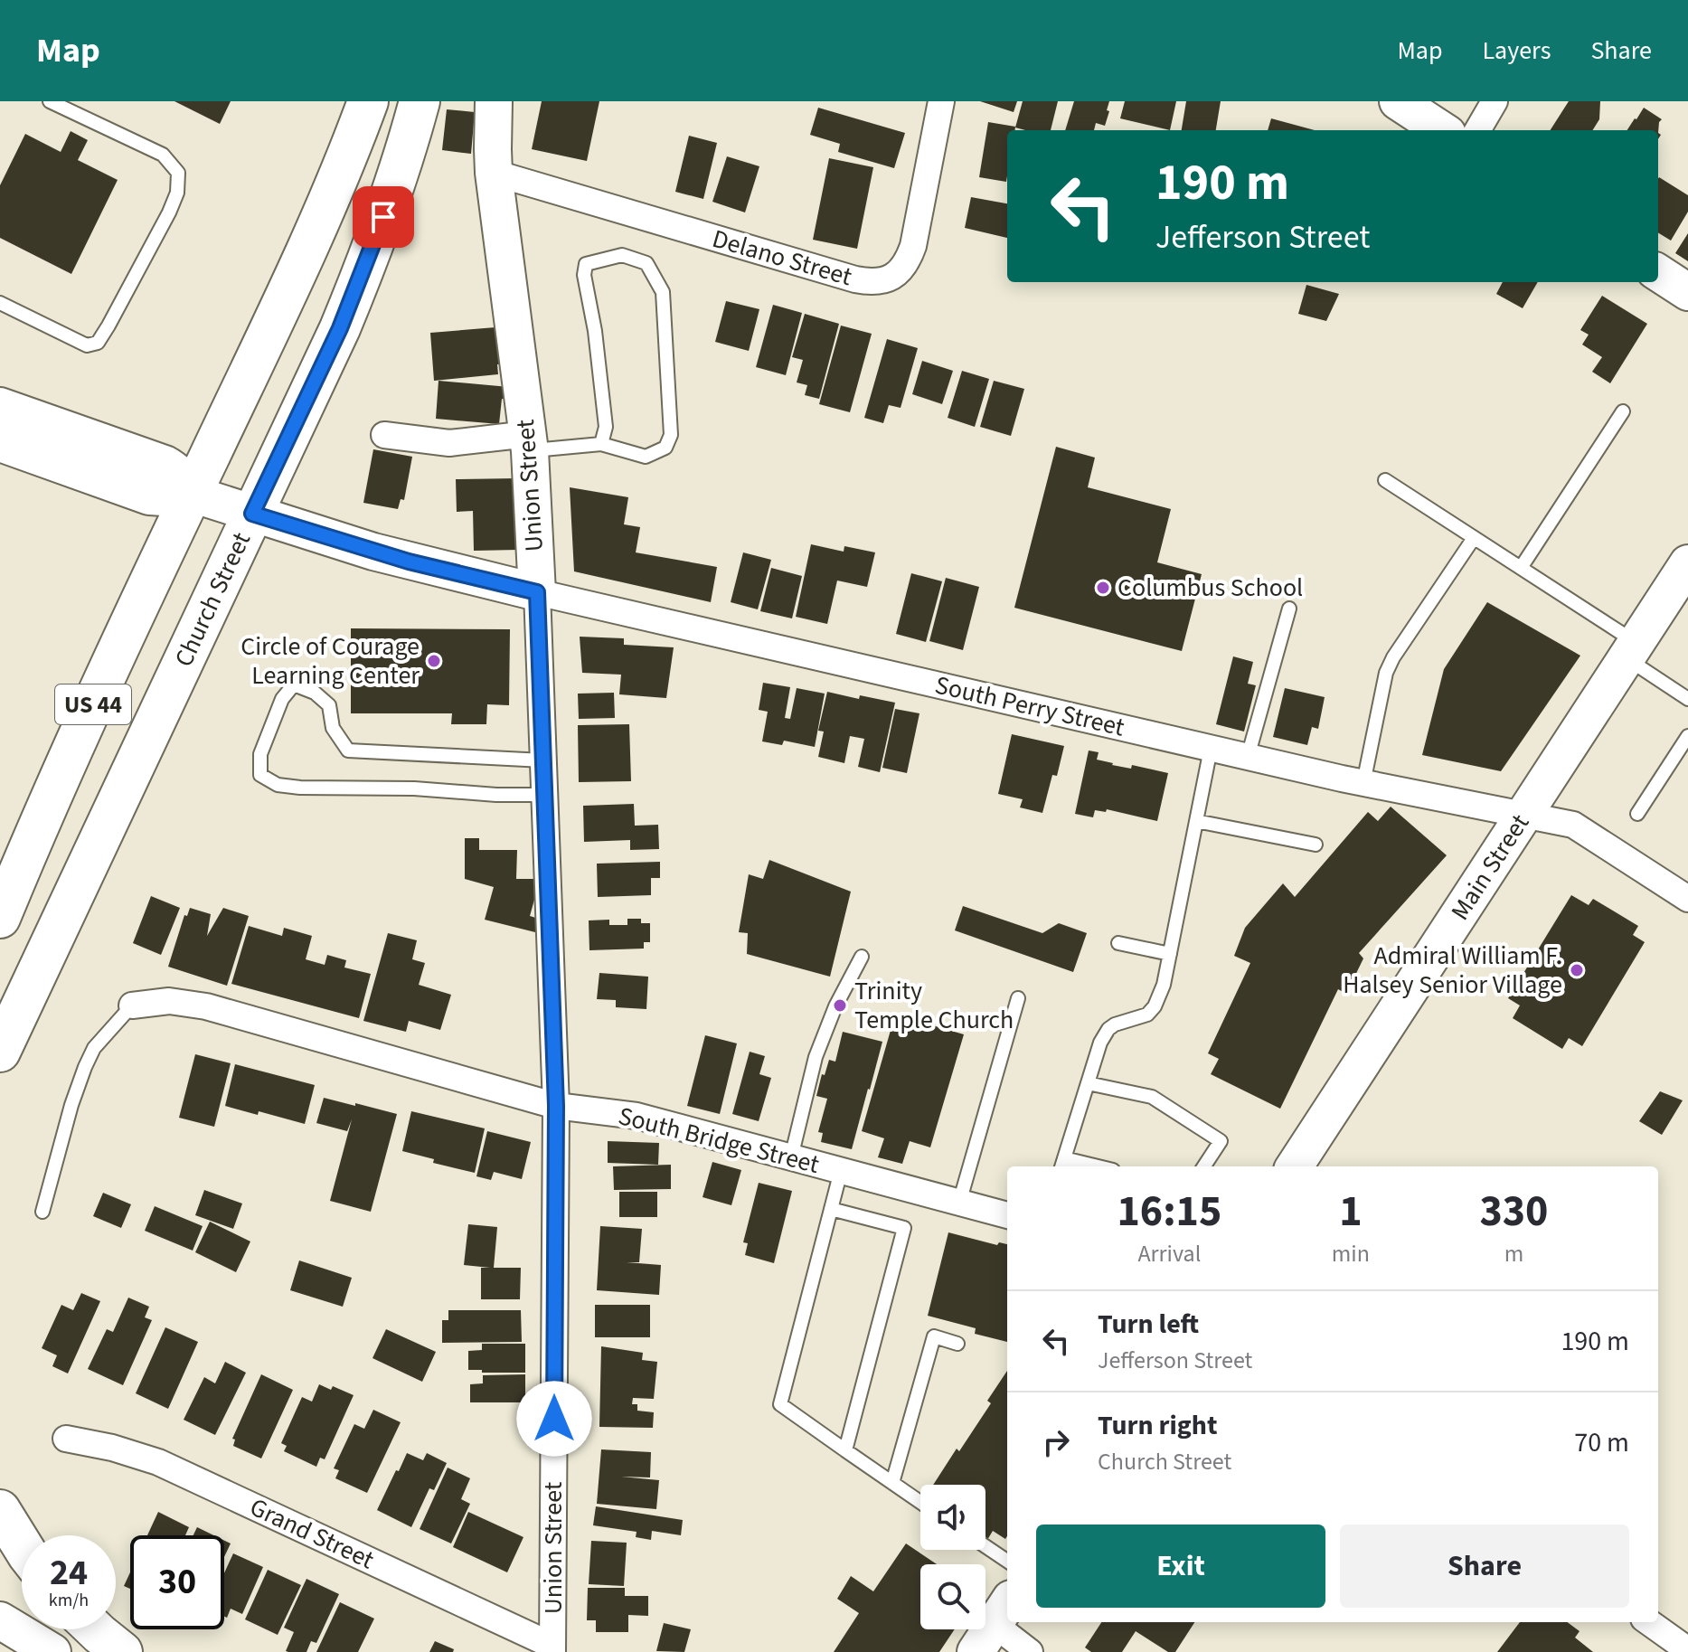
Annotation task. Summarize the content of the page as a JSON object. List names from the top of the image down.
{
  "streets": {
    "highway": ["Church Street", "US 44"],
    "street": [
      "Delano Street",
      "Union Street",
      "South Perry Street",
      "Main Street",
      "South Bridge Street",
      "Grand Street"
    ]
  },
  "crossings": [
    ["Delano Street", "Union Street"],
    ["Union Street", "South Perry Street"],
    ["Union Street", "South Bridge Street"],
    ["Union Street", "Grand Street"],
    ["South Perry Street", "Main Street"]
  ],
  "places": [
    "Columbus School",
    "Circle of Courage Learning Center",
    "Admiral William F. Halsey Senior Village",
    "Trinity Temple Church"
  ],
  "page": {
    "header": "Map",
    "nav": ["Map", "Layers", "Share"],
    "turn": ["190 m", "Jefferson Street"],
    "eta": [
      "16:15",
      "Arrival",
      "1",
      "min",
      "330",
      "m"
    ],
    "list": [
      {
        "name": "Turn left",
        "note": "Jefferson Street",
        "value": "190 m"
      },
      {
        "name": "Turn right",
        "note": "Church Street",
        "value": "70 m"
      }
    ],
    "buttons": ["Exit", "Share"],
    "speed": "24 km/h",
    "limit": "30"
  }
}
